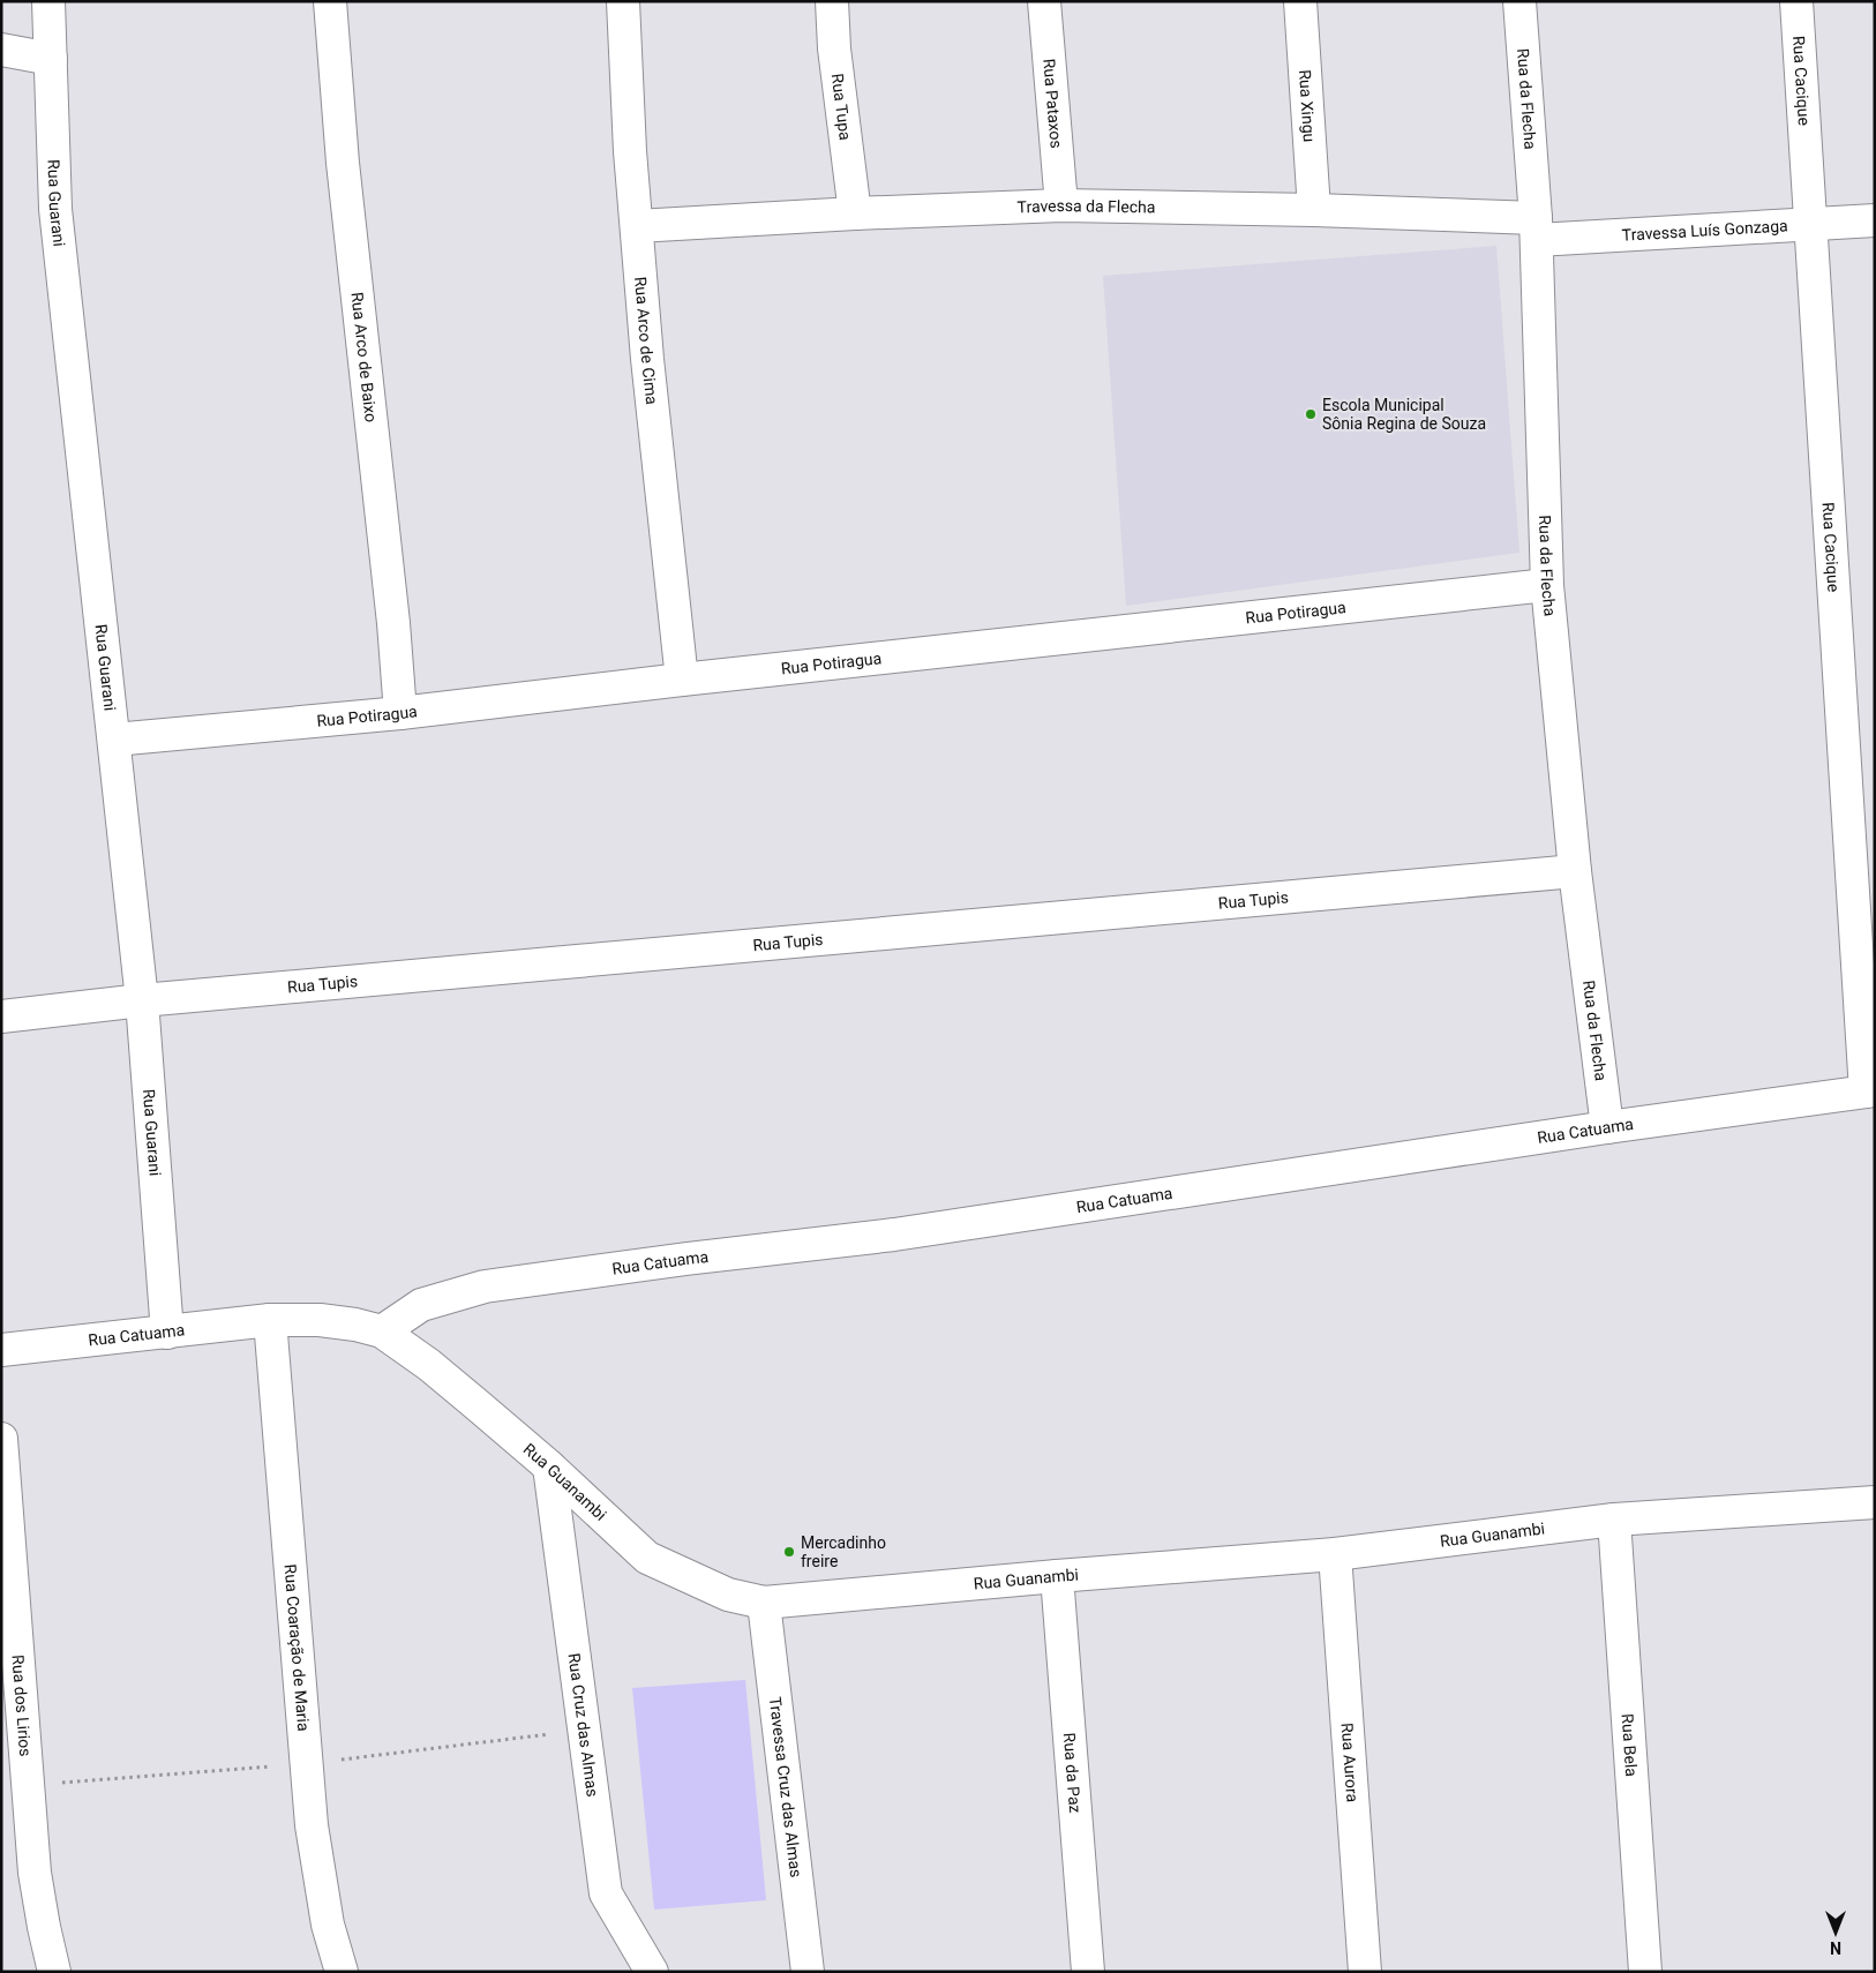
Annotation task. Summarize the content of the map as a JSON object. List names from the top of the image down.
{
  "streets": {
    "street": [
      "Rua Cacique",
      "Rua da Flecha",
      "Rua Pataxos",
      "Rua Xingu",
      "Rua Tupa",
      "Rua Guarani",
      "Travessa da Flecha",
      "Travessa Luís Gonzaga",
      "Rua Arco de Cima",
      "Rua Arco de Baixo",
      "Rua Potiragua",
      "Rua Tupis",
      "Rua Catuama",
      "Rua Guanambi",
      "Rua Coaração de Maria",
      "Rua dos Lirios",
      "Rua Cruz das Almas",
      "Rua Bela",
      "Rua Aurora",
      "Rua da Paz",
      "Travessa Cruz das Almas"
    ]
  },
  "crossings": [
    ["Rua Cacique", "Travessa Luís Gonzaga"],
    ["Rua Cacique", "Rua Catuama"],
    ["Rua da Flecha", "Travessa da Flecha"],
    ["Rua da Flecha", "Travessa Luís Gonzaga"],
    ["Rua da Flecha", "Rua Potiragua"],
    ["Rua da Flecha", "Rua Tupis"],
    ["Rua da Flecha", "Rua Catuama"],
    ["Rua Pataxos", "Travessa da Flecha"],
    ["Rua Xingu", "Travessa da Flecha"],
    ["Rua Tupa", "Travessa da Flecha"],
    ["Rua Guarani", "Rua Potiragua"],
    ["Rua Guarani", "Rua Tupis"],
    ["Rua Guarani", "Rua Catuama"],
    ["Travessa da Flecha", "Travessa Luís Gonzaga"],
    ["Travessa da Flecha", "Rua Arco de Cima"],
    ["Rua Arco de Cima", "Rua Potiragua"],
    ["Rua Arco de Baixo", "Rua Potiragua"],
    ["Rua Catuama", "Rua Guanambi"],
    ["Rua Catuama", "Rua Coaração de Maria"],
    ["Rua Guanambi", "Rua Coaração de Maria"],
    ["Rua Guanambi", "Rua Cruz das Almas"],
    ["Rua Guanambi", "Rua Bela"],
    ["Rua Guanambi", "Rua Aurora"],
    ["Rua Guanambi", "Rua da Paz"],
    ["Rua Guanambi", "Travessa Cruz das Almas"]
  ],
  "places": ["Escola Municipal Sônia Regina de Souza", "Mercadinho freire"],
  "north": "bottom"
}
